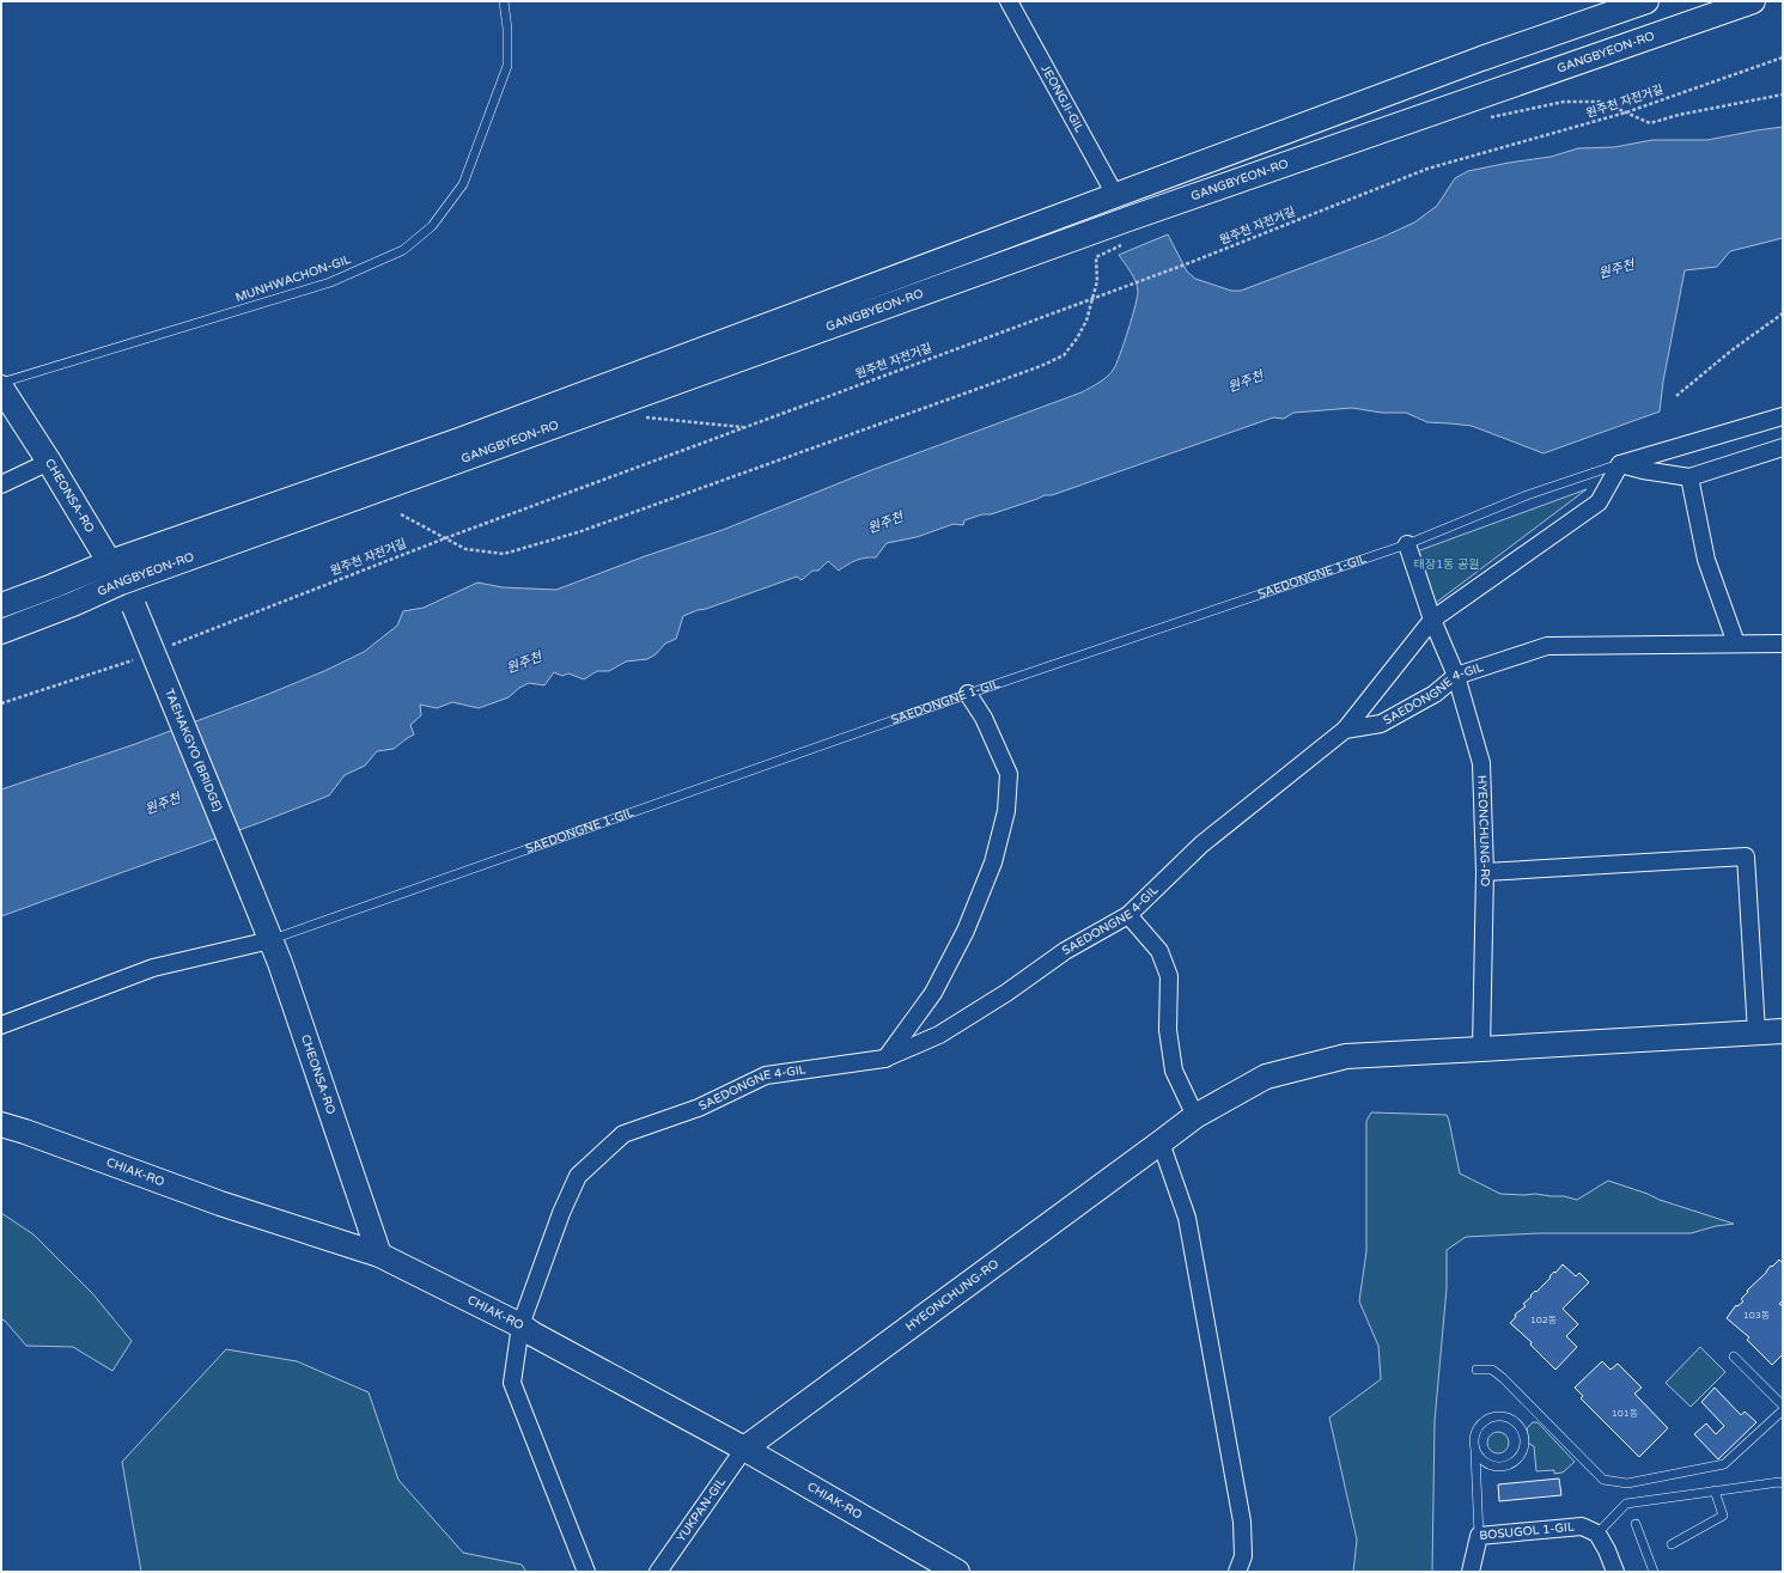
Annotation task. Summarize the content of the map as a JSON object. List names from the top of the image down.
{
  "streets": {
    "street": [
      "GANGBYEON-RO",
      "JEONGJI-GIL",
      "CHEONSA-RO",
      "SAEDONGNE 4-GIL",
      "TAEHAKGYO (BRIDGE)",
      "HYEONCHUNG-RO",
      "CHIAK-RO",
      "YUKPAN-GIL",
      "BOSUGOL 1-GIL"
    ],
    "lane": ["MUNHWACHON-GIL", "SAEDONGNE 1-GIL"],
    "path": ["원주천 자전거길"]
  },
  "crossings": [
    ["GANGBYEON-RO", "JEONGJI-GIL"],
    ["GANGBYEON-RO", "CHEONSA-RO"],
    ["CHEONSA-RO", "SAEDONGNE 1-GIL"],
    ["CHEONSA-RO", "TAEHAKGYO (BRIDGE)"],
    ["CHEONSA-RO", "CHIAK-RO"],
    ["SAEDONGNE 1-GIL", "HYEONCHUNG-RO"],
    ["SAEDONGNE 4-GIL", "HYEONCHUNG-RO"],
    ["SAEDONGNE 4-GIL", "CHIAK-RO"],
    ["HYEONCHUNG-RO", "CHIAK-RO"],
    ["HYEONCHUNG-RO", "YUKPAN-GIL"],
    ["CHIAK-RO", "YUKPAN-GIL"]
  ],
  "water": ["원주천"],
  "parks": ["태장1동 공원"],
  "house_numbers": ["103동", "102동", "101동"]
}
